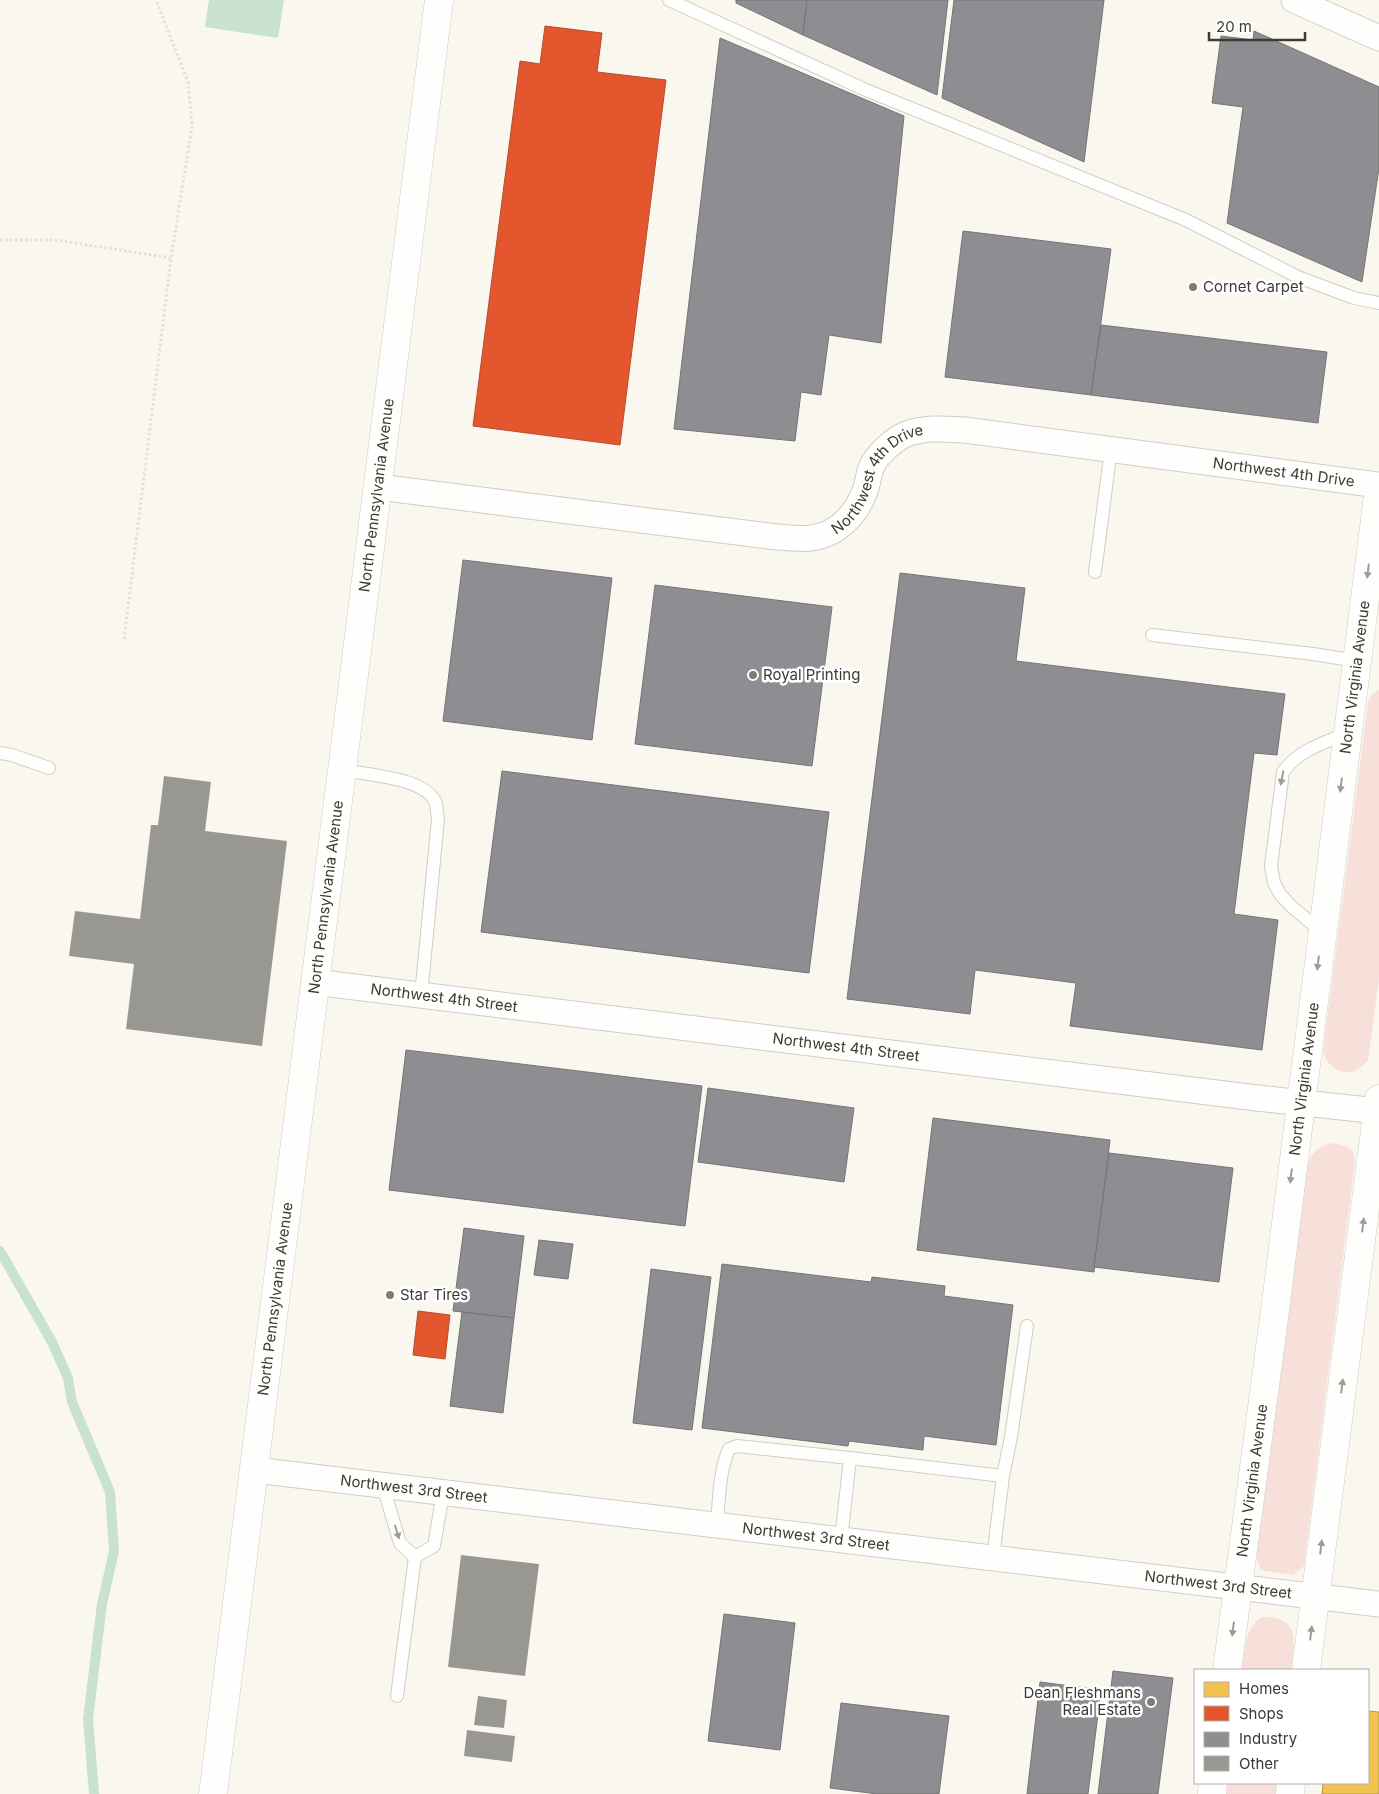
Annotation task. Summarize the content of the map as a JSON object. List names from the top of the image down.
{
  "streets": {
    "main road": ["North Pennsylvania Avenue", "North Virginia Avenue"],
    "street": ["Northwest 4th Drive", "Northwest 4th Street", "Northwest 3rd Street"]
  },
  "crossings": [
    ["Northwest 4th Drive", "North Pennsylvania Avenue"],
    ["Northwest 4th Drive", "North Virginia Avenue"],
    ["North Pennsylvania Avenue", "Northwest 4th Street"],
    ["North Pennsylvania Avenue", "Northwest 3rd Street"],
    ["North Virginia Avenue", "Northwest 4th Street"],
    ["North Virginia Avenue", "Northwest 3rd Street"]
  ],
  "places": [
    "Cornet Carpet",
    "Royal Printing",
    "Star Tires",
    "Dean Fleshmans Real Estate"
  ],
  "legend": [
    "Homes",
    "Shops",
    "Industry",
    "Other"
  ],
  "scale_bar": "20 m"
}
